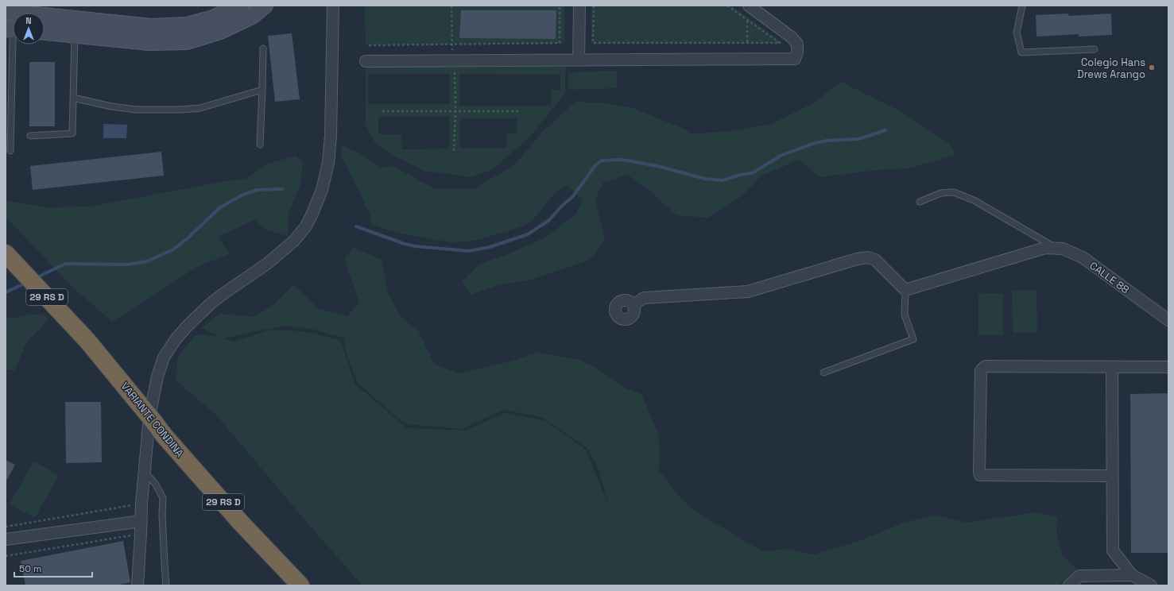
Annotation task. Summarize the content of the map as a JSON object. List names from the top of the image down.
{
  "streets": {
    "highway": ["29 RS D", "VARIANTE CONDINA"],
    "street": ["CALLE 88"]
  },
  "places": ["Colegio Hans Drews Arango"],
  "scale_bar": "50 m",
  "north": "top"
}
